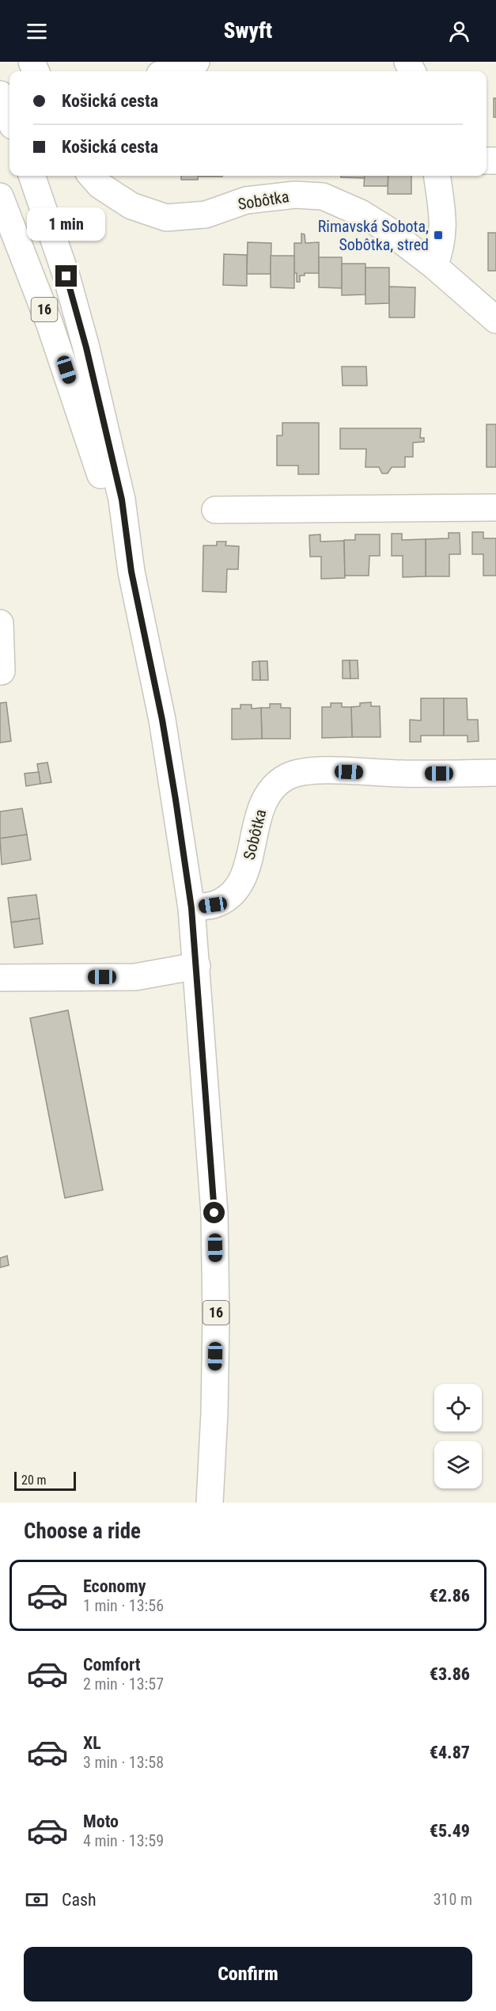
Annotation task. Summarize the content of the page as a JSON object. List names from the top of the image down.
{
  "streets": {
    "main road": ["Sobôtka", "16"]
  },
  "crossings": [
    ["Sobôtka", "16"]
  ],
  "places": {
    "transit": ["Rimavská Sobota, Sobôtka, stred"]
  },
  "scale_bar": "20 m",
  "page": {
    "header": "Swyft",
    "banner": ["Košická cesta", "Košická cesta"],
    "bubble": "1 min",
    "scale": "20 m",
    "heading": "Choose a ride",
    "list": [
      {
        "name": "Economy",
        "note": "1 min · 13:56",
        "value": "€2.86"
      },
      {
        "name": "Comfort",
        "note": "2 min · 13:57",
        "value": "€3.86"
      },
      {
        "name": "XL",
        "note": "3 min · 13:58",
        "value": "€4.87"
      },
      {
        "name": "Moto",
        "note": "4 min · 13:59",
        "value": "€5.49"
      }
    ],
    "pay": ["Cash", "310 m"],
    "buttons": "Confirm"
  }
}
